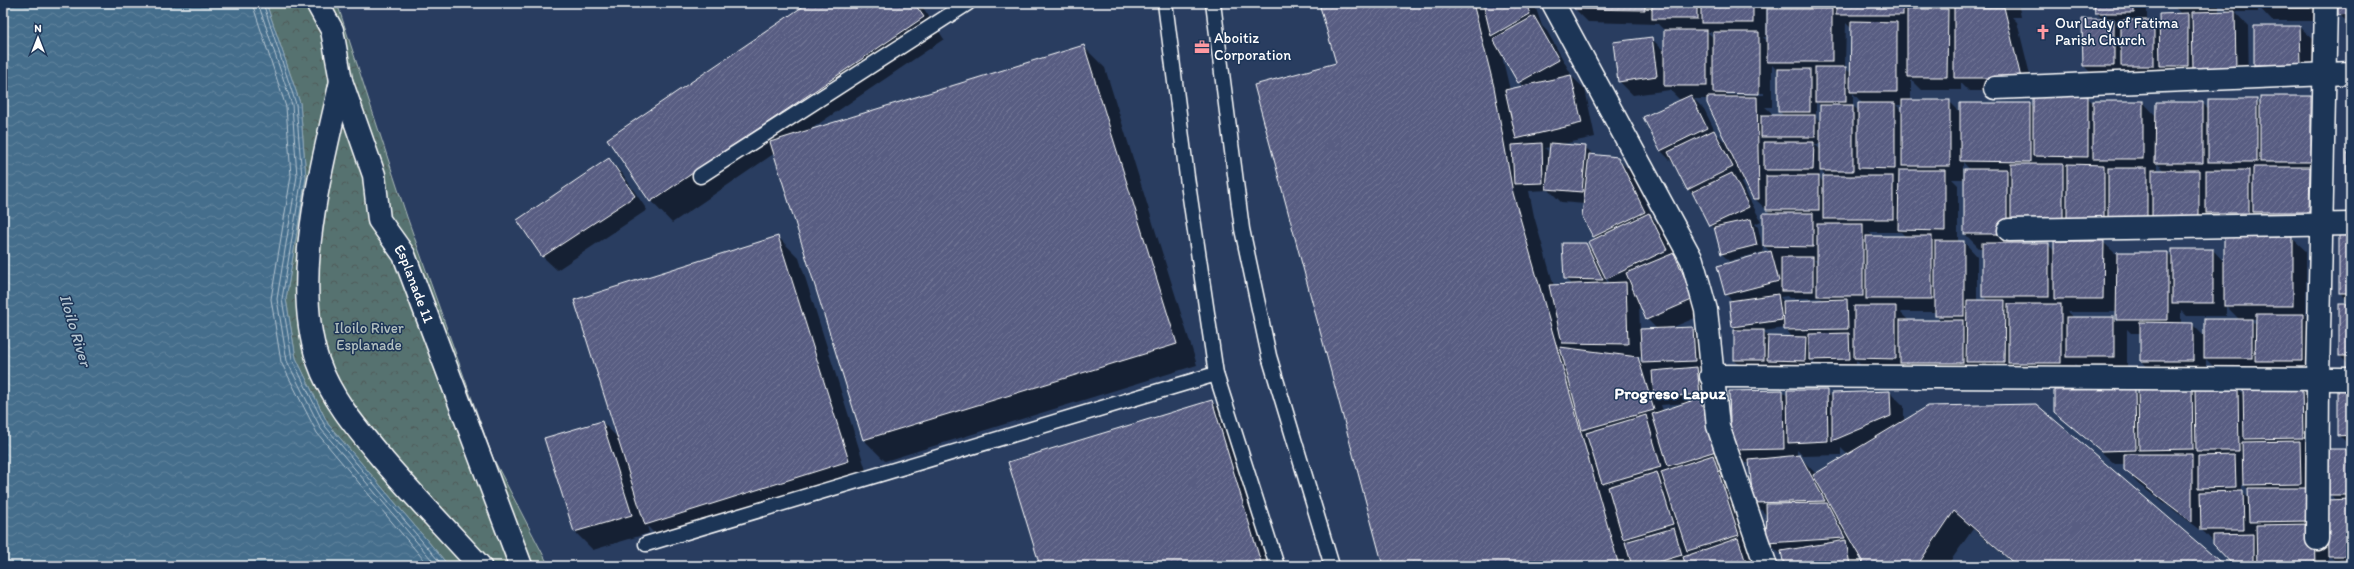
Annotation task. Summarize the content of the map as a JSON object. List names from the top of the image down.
{
  "streets": {
    "street": ["Esplanade 11"]
  },
  "districts": ["Progreso Lapuz"],
  "water": ["Iloilo River"],
  "parks": ["Iloilo River Esplanade"],
  "places": {
    "church": ["Our Lady of Fatima Parish Church"],
    "office": ["Aboitiz Corporation"]
  },
  "north": "top"
}
